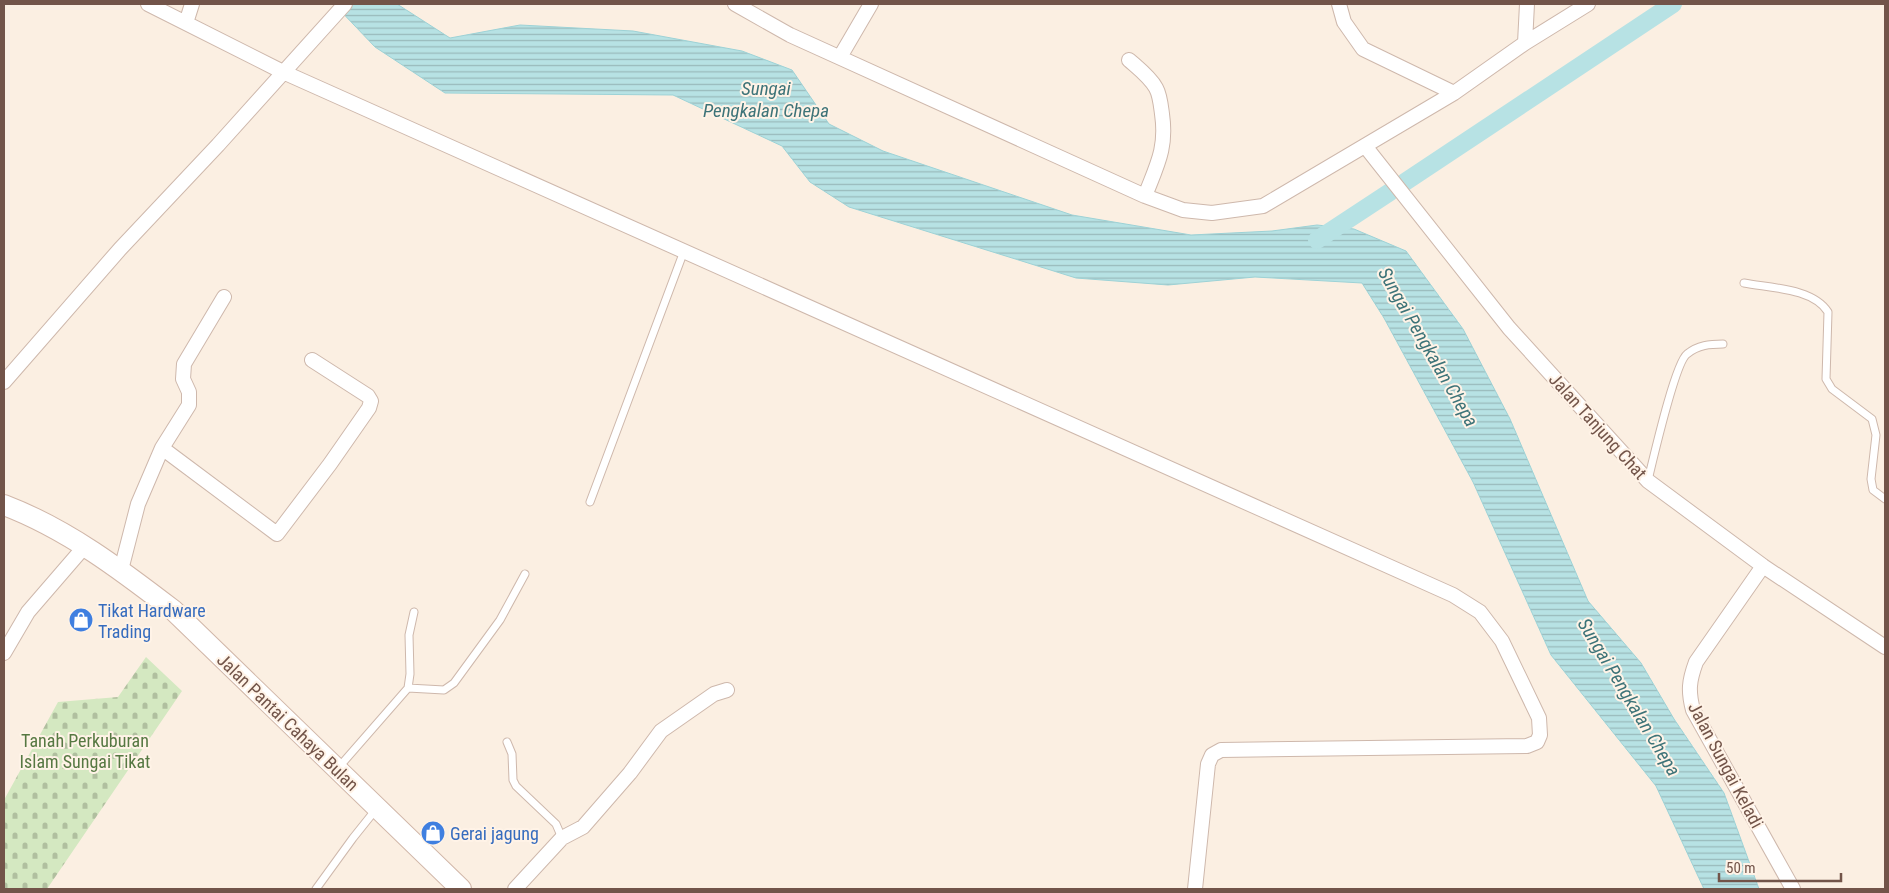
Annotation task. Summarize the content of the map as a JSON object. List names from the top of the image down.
{
  "streets": {
    "main road": ["Jalan Pantai Cahaya Bulan"],
    "street": ["Jalan Tanjung Chat", "Jalan Sungai Keladi"]
  },
  "crossings": [
    ["Jalan Tanjung Chat", "Jalan Sungai Keladi"]
  ],
  "water": ["Sungai Pengkalan Chepa"],
  "parks": ["Tanah Perkuburan Islam Sungai Tikat"],
  "places": {
    "shop": ["Tikat Hardware Trading", "Gerai jagung"]
  },
  "scale_bar": "50 m"
}
